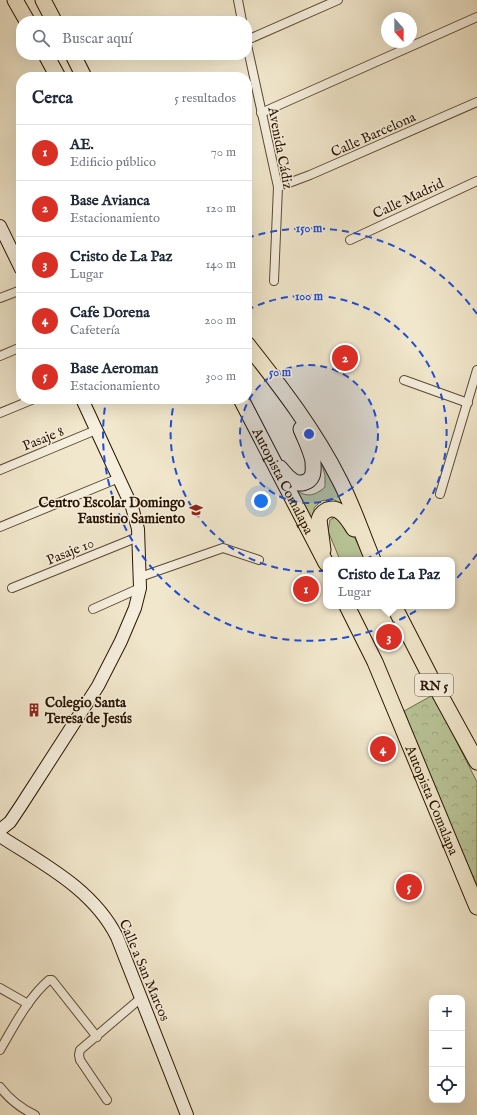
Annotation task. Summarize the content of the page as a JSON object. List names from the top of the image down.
{
  "streets": {
    "highway": ["Autopista Comalapa", "RN 5"],
    "main road": ["Calle a San Marcos"],
    "street": [
      "Calle Barcelona",
      "Avenida Cádiz",
      "Calle Madrid",
      "Pasaje 8",
      "Pasaje 10"
    ]
  },
  "crossings": [
    ["Calle Barcelona", "Avenida Cádiz"]
  ],
  "places": {
    "school or university": ["Centro Escolar Domingo Faustino Samiento"],
    "building": ["Colegio Santa Teresa de Jesús"]
  },
  "north": "bottom",
  "page": {
    "search": "Buscar aquí",
    "heading": ["Cerca", "5 resultados"],
    "list": [
      {
        "mark": "1",
        "name": "AE.",
        "note": "Edificio público",
        "value": "70 m"
      },
      {
        "mark": "2",
        "name": "Base Avianca",
        "note": "Estacionamiento",
        "value": "120 m"
      },
      {
        "mark": "3",
        "name": "Cristo de La Paz",
        "note": "Lugar",
        "value": "140 m"
      },
      {
        "mark": "4",
        "name": "Cafe Dorena",
        "note": "Cafetería",
        "value": "200 m"
      },
      {
        "mark": "5",
        "name": "Base Aeroman",
        "note": "Estacionamiento",
        "value": "300 m"
      }
    ],
    "pins": [
      "2",
      "1",
      "3",
      "4",
      "5"
    ],
    "popup": ["Cristo de La Paz", "Lugar"],
    "map_buttons": ["+", "−"]
  },
  "rings": ["150 m", "100 m", "50 m"]
}
